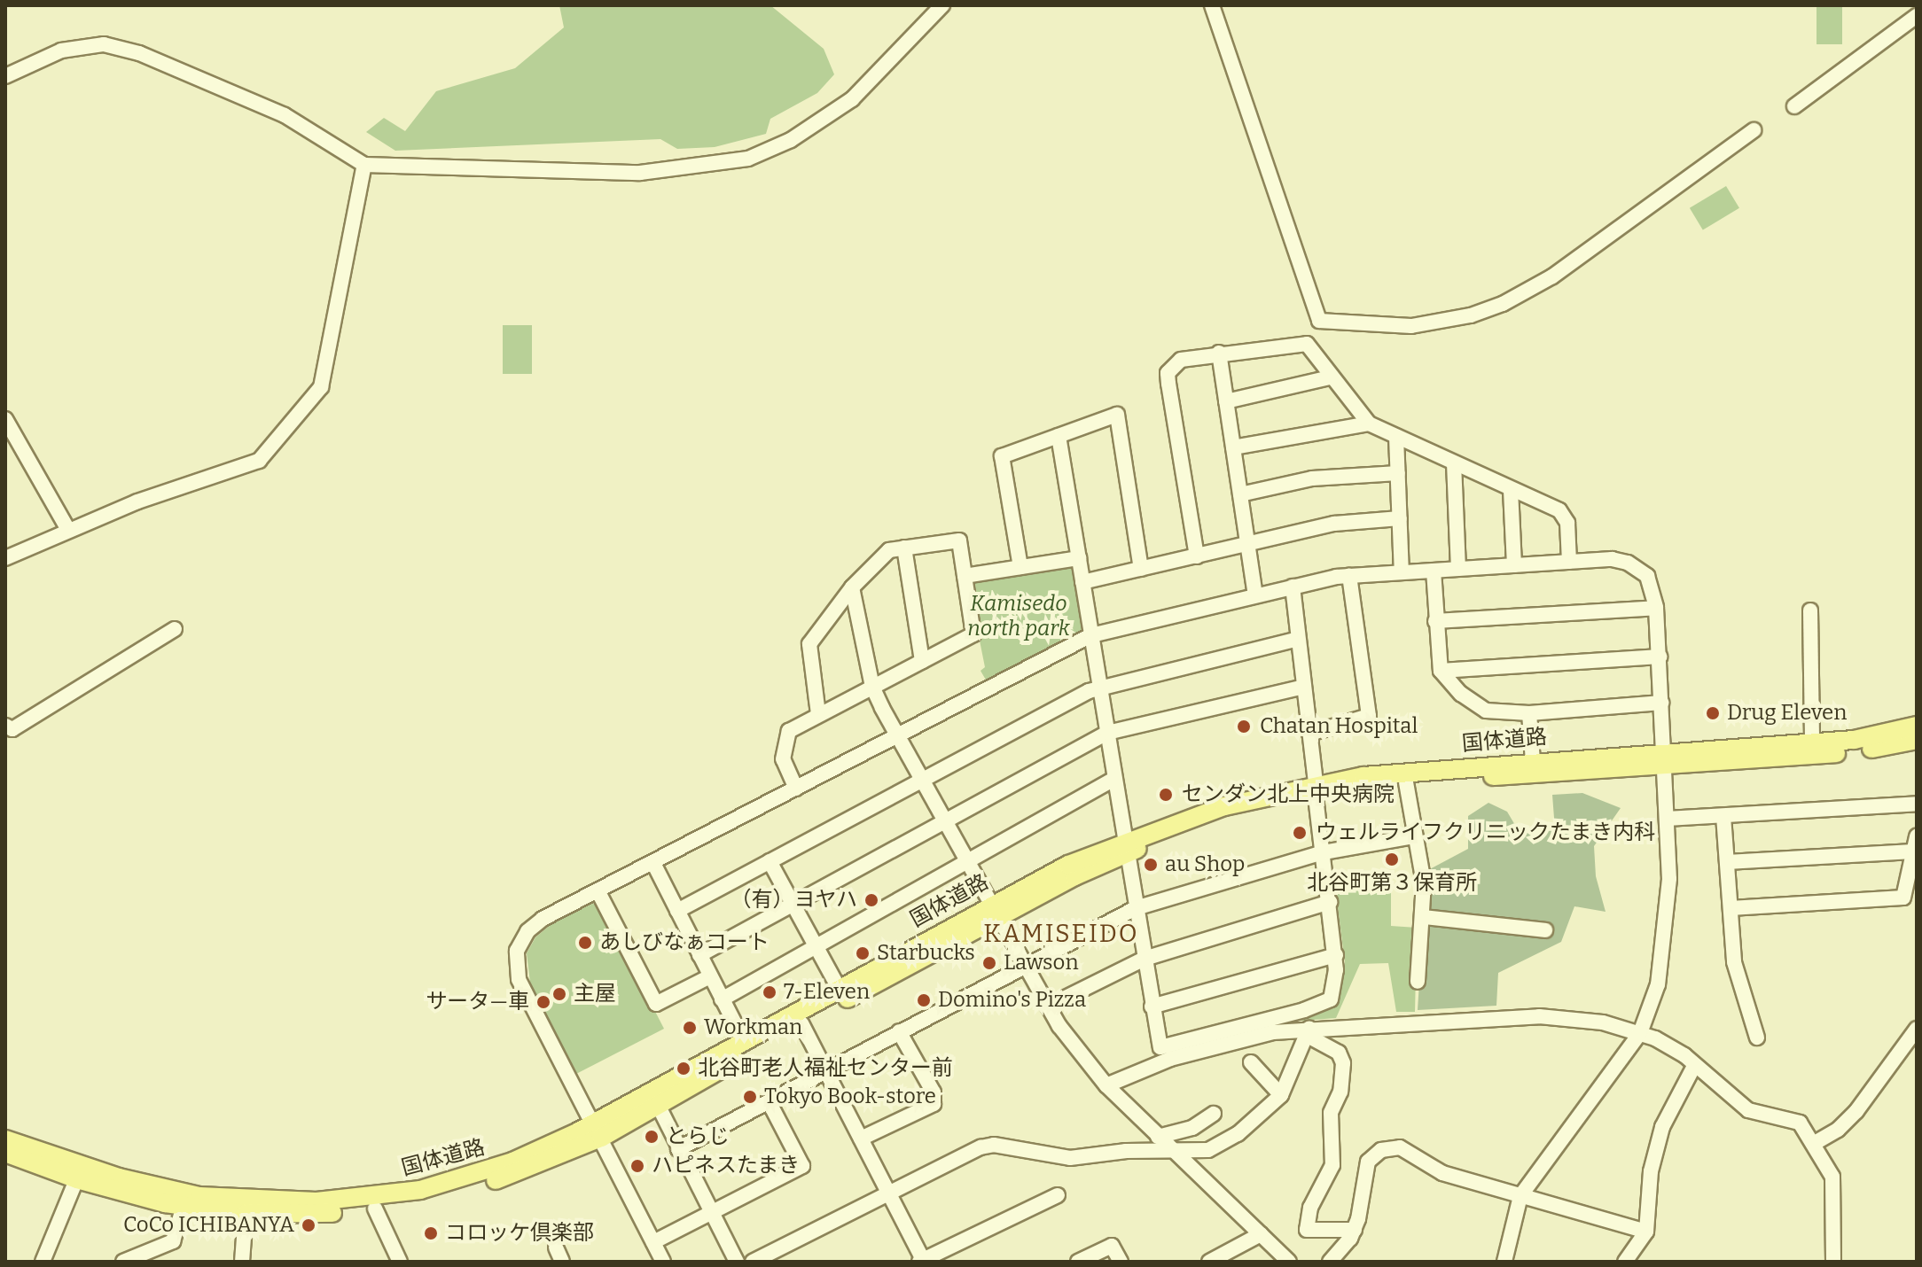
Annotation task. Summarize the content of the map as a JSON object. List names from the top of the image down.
{
  "streets": {
    "main road": ["国体道路"]
  },
  "districts": ["KAMISEIDO"],
  "parks": ["Kamisedo north park"],
  "places": [
    "Drug Eleven",
    "Chatan Hospital",
    "センダン北上中央病院",
    "ウェルライフクリニックたまき内科",
    "北谷町第３保育所",
    "au Shop",
    "（有）ヨヤハ",
    "あしびなぁコート",
    "Starbucks",
    "Lawson",
    "7-Eleven",
    "主屋",
    "Domino's Pizza",
    "サータ―車",
    "Workman",
    "北谷町老人福祉センター前",
    "Tokyo Book-store",
    "とらじ",
    "ハピネスたまき",
    "CoCo ICHIBANYA",
    "コロッケ倶楽部"
  ]
}
